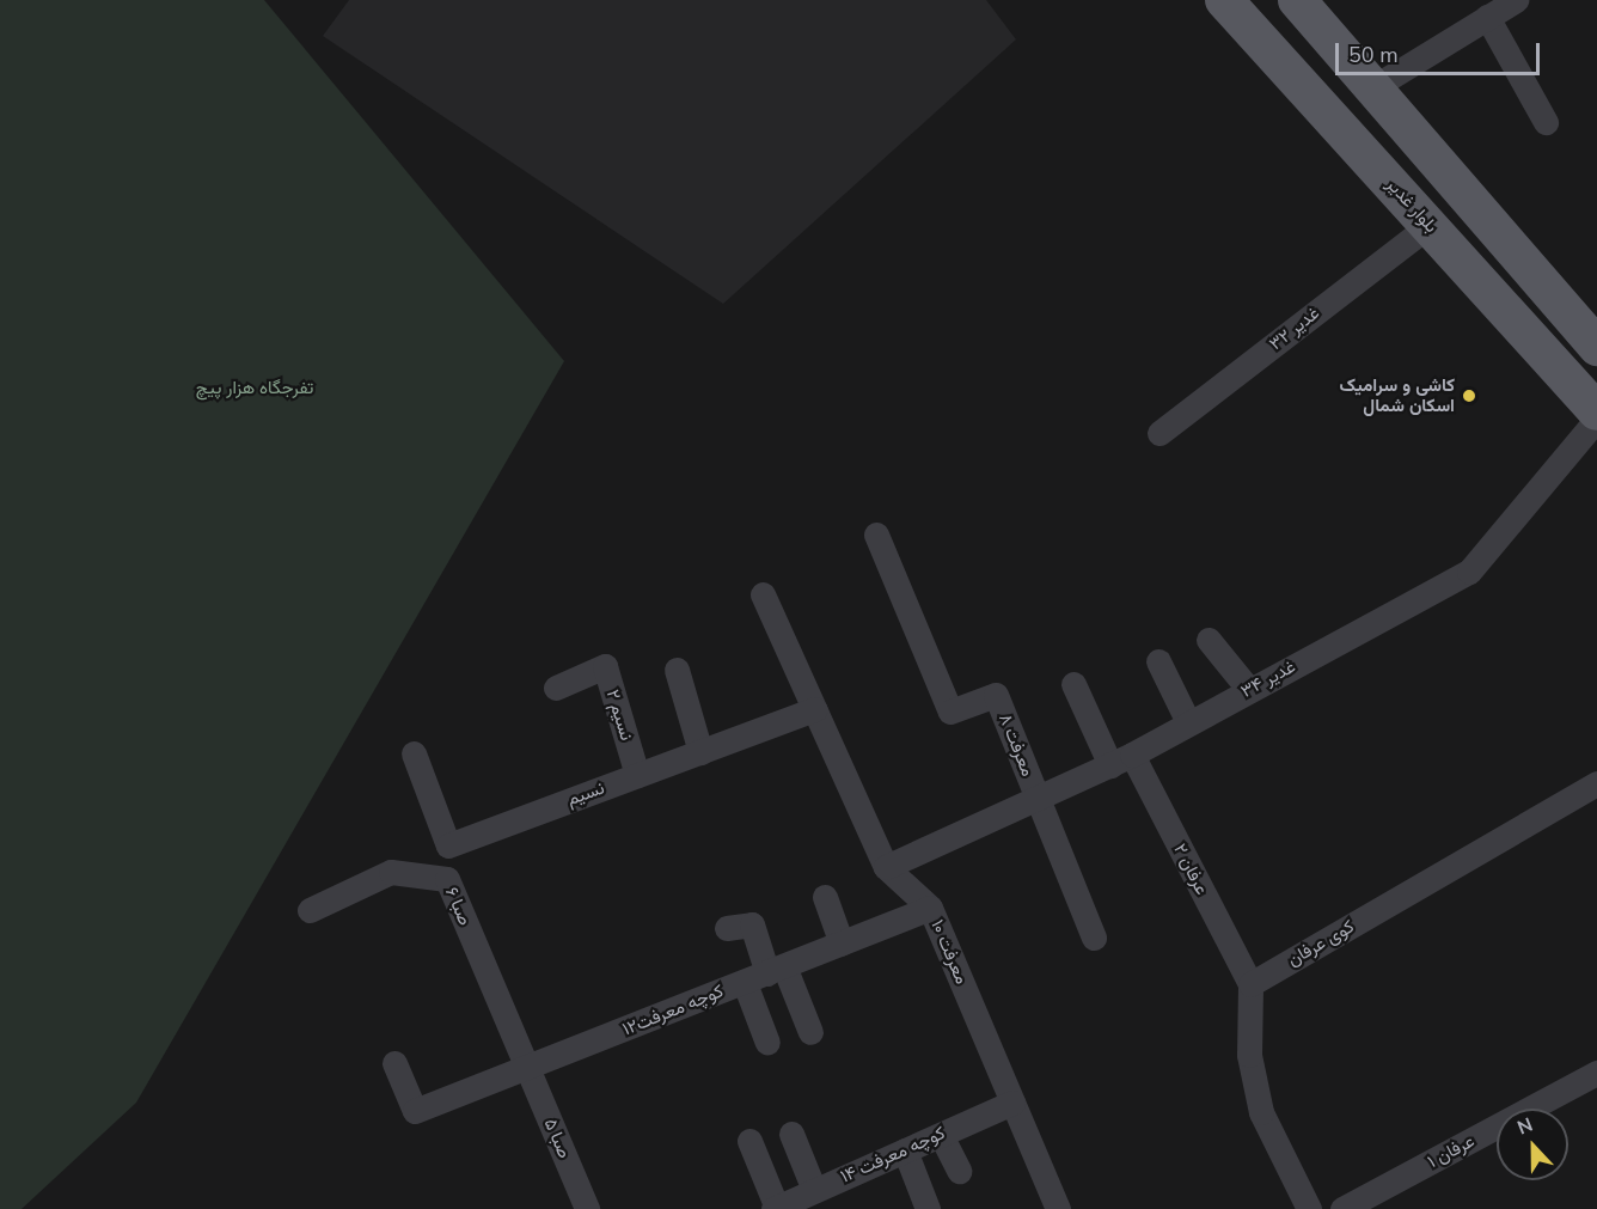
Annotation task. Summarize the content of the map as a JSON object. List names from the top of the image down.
{
  "streets": {
    "main road": ["بلوار غدیر"],
    "street": [
      "۳۲ غدیر",
      "۳۴ غدیر",
      "۲ نسیم",
      "معرفت ۸",
      "نسیم",
      "۲ عرفان",
      "۶ صبا",
      "کوی عرفان",
      "معرفت ۱۰",
      "کوچه معرفت۱۲",
      "صبا ۵",
      "عرفان ۱",
      "کوچه معرفت ۱۴"
    ]
  },
  "crossings": [
    ["بلوار غدیر", "۳۲ غدیر"],
    ["۳۴ غدیر", "معرفت ۸"],
    ["۳۴ غدیر", "۲ عرفان"],
    ["۳۴ غدیر", "معرفت ۱۰"],
    ["۲ نسیم", "نسیم"],
    ["نسیم", "معرفت ۱۰"],
    ["۲ عرفان", "کوی عرفان"],
    ["۶ صبا", "کوچه معرفت۱۲"],
    ["۶ صبا", "صبا ۵"],
    ["معرفت ۱۰", "کوچه معرفت۱۲"],
    ["معرفت ۱۰", "کوچه معرفت ۱۴"],
    ["کوچه معرفت۱۲", "صبا ۵"]
  ],
  "parks": ["تفرجگاه هزار پیچ"],
  "places": ["کاشی و سرامیک اسکان شمال"],
  "scale_bar": "50 m",
  "north": "top"
}
